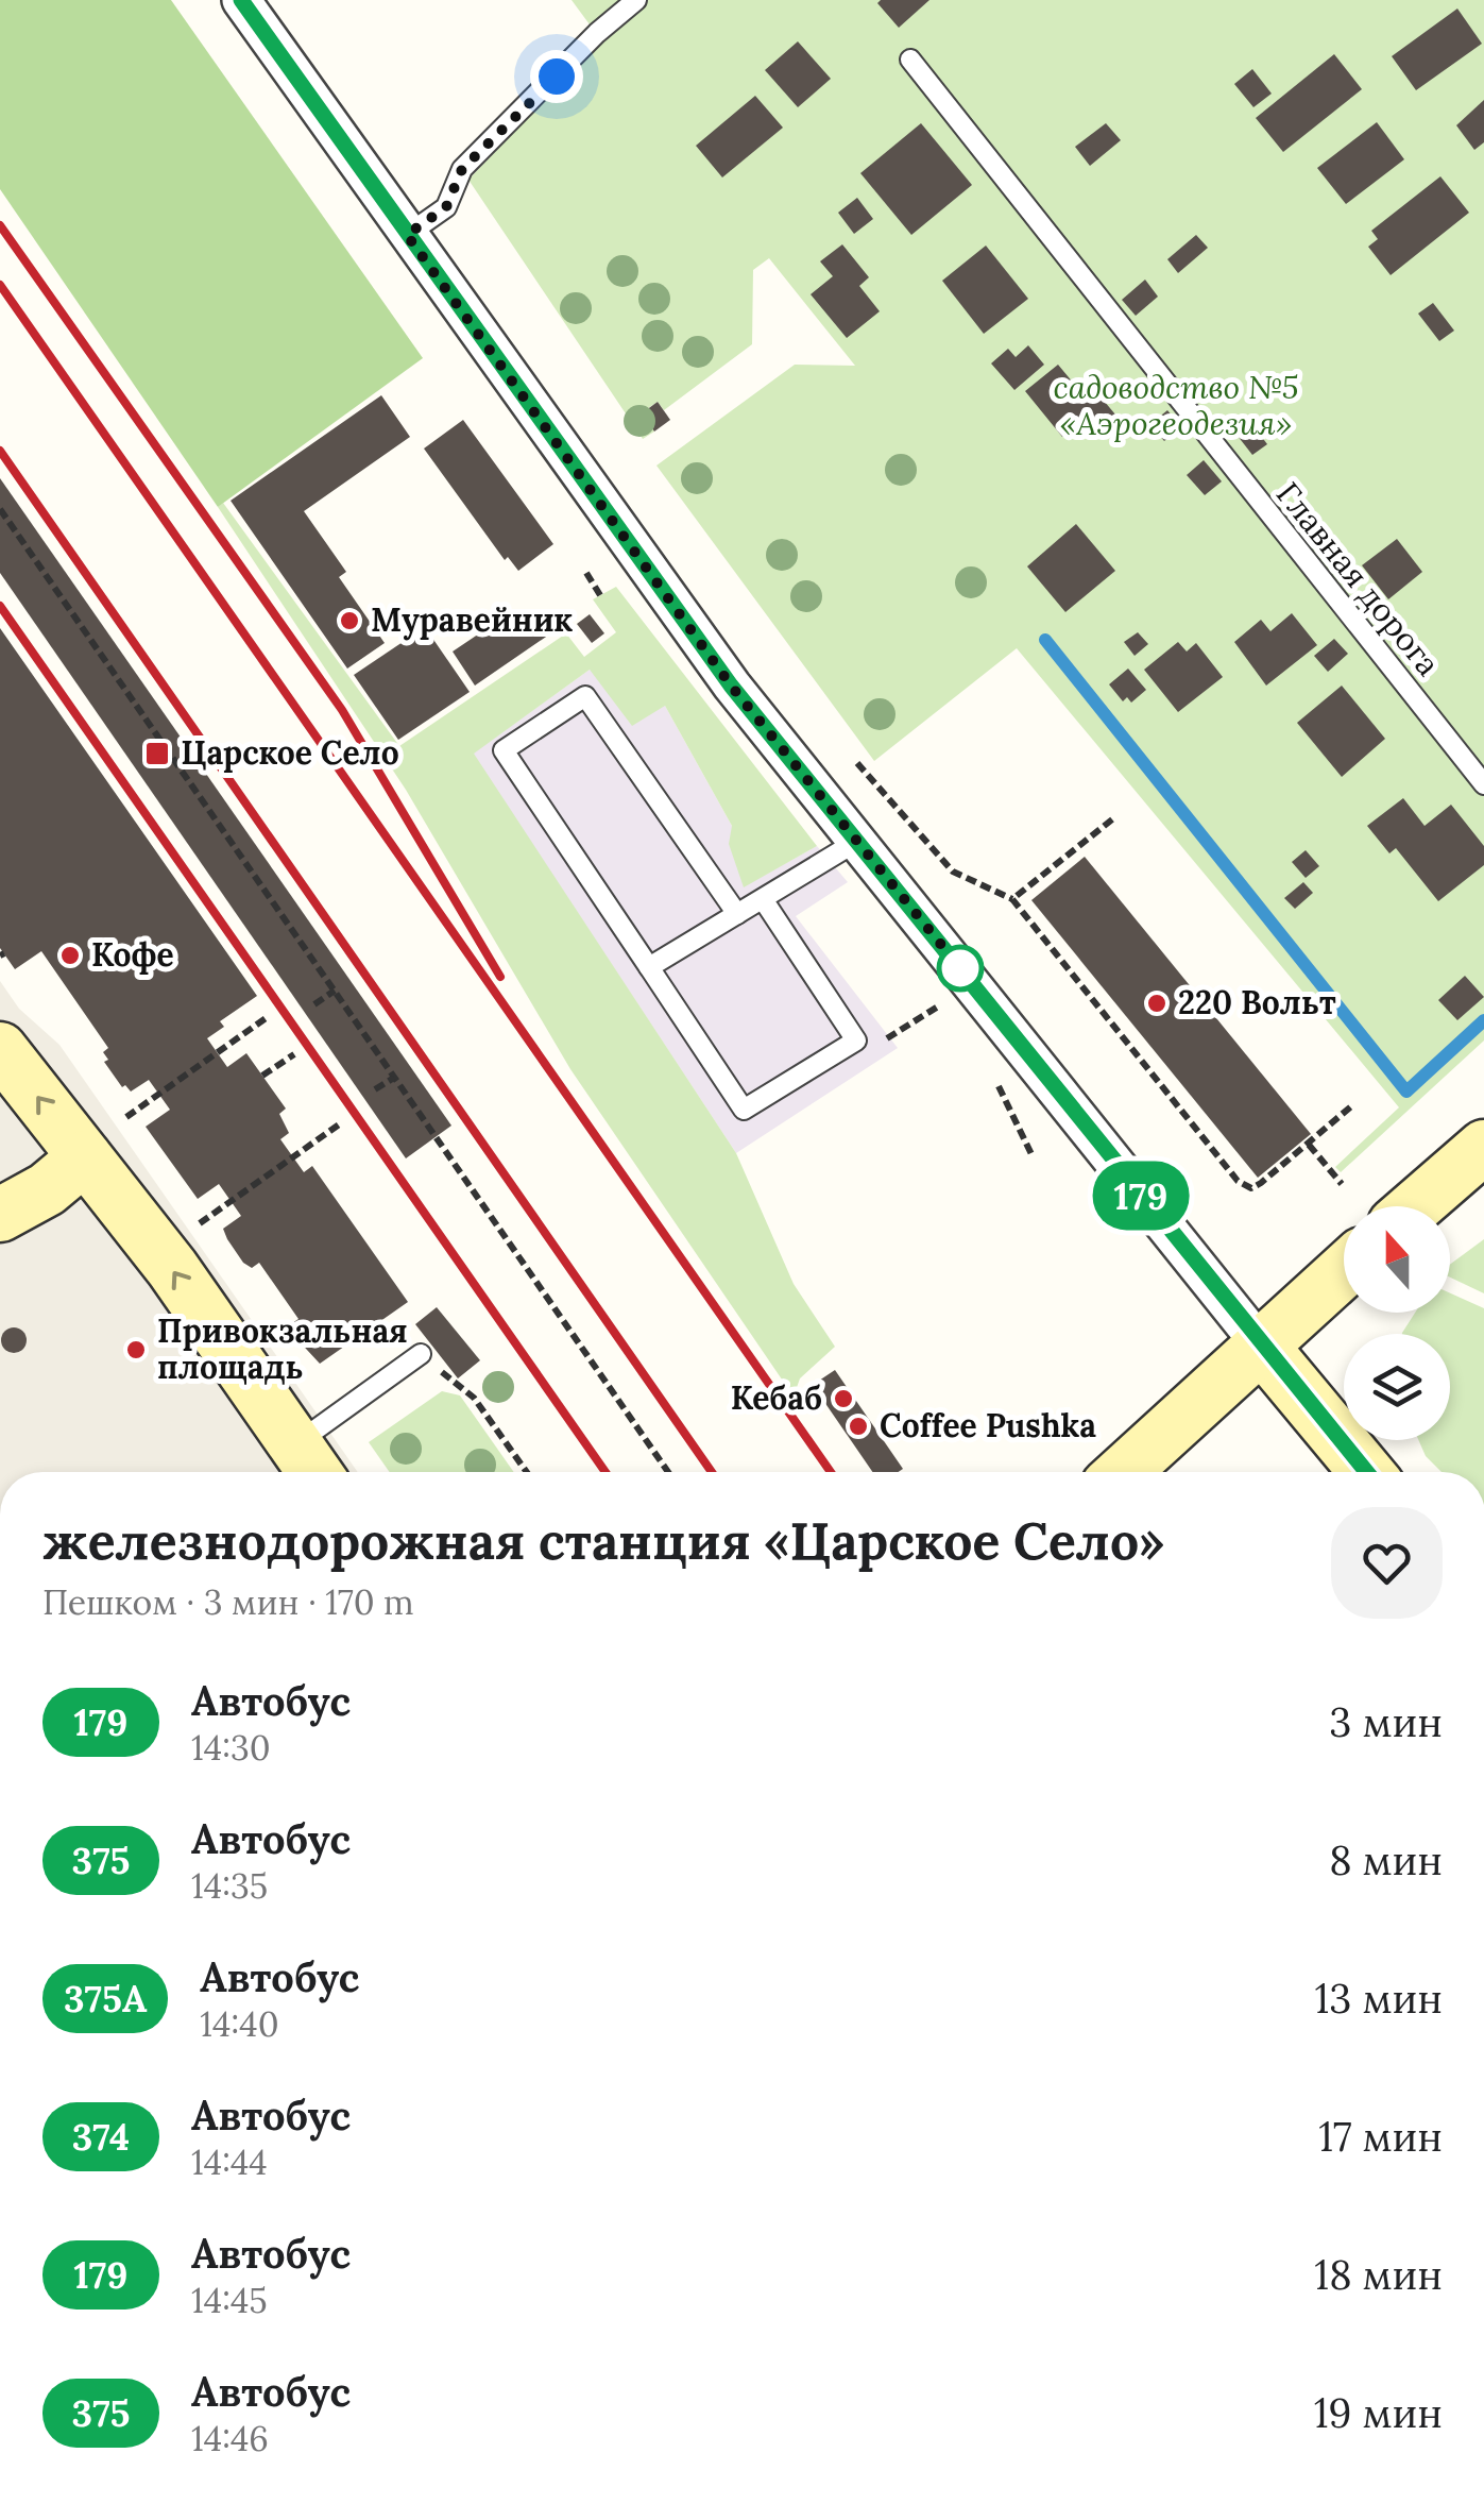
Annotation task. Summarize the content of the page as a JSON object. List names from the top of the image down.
{
  "streets": {
    "lane": ["Главная дорога"]
  },
  "parks": ["садоводство №5 «Аэрогеодезия»"],
  "places": {
    "other": [
      "Муравейник",
      "Кофе",
      "220 Вольт",
      "Привокзальная площадь",
      "Кебаб",
      "Coffee Pushka"
    ],
    "transit": ["Царское Село"]
  },
  "lines": ["bus line 179"],
  "north": "top",
  "page": {
    "on_map": "179",
    "heading": ["железнодорожная станция «Царское Село»", "Пешком · 3 мин · 170 m"],
    "list": [
      {
        "mark": "179",
        "name": "Автобус",
        "note": "14:30",
        "value": "3 мин"
      },
      {
        "mark": "375",
        "name": "Автобус",
        "note": "14:35",
        "value": "8 мин"
      },
      {
        "mark": "375А",
        "name": "Автобус",
        "note": "14:40",
        "value": "13 мин"
      },
      {
        "mark": "374",
        "name": "Автобус",
        "note": "14:44",
        "value": "17 мин"
      },
      {
        "mark": "179",
        "name": "Автобус",
        "note": "14:45",
        "value": "18 мин"
      },
      {
        "mark": "375",
        "name": "Автобус",
        "note": "14:46",
        "value": "19 мин"
      }
    ]
  }
}
